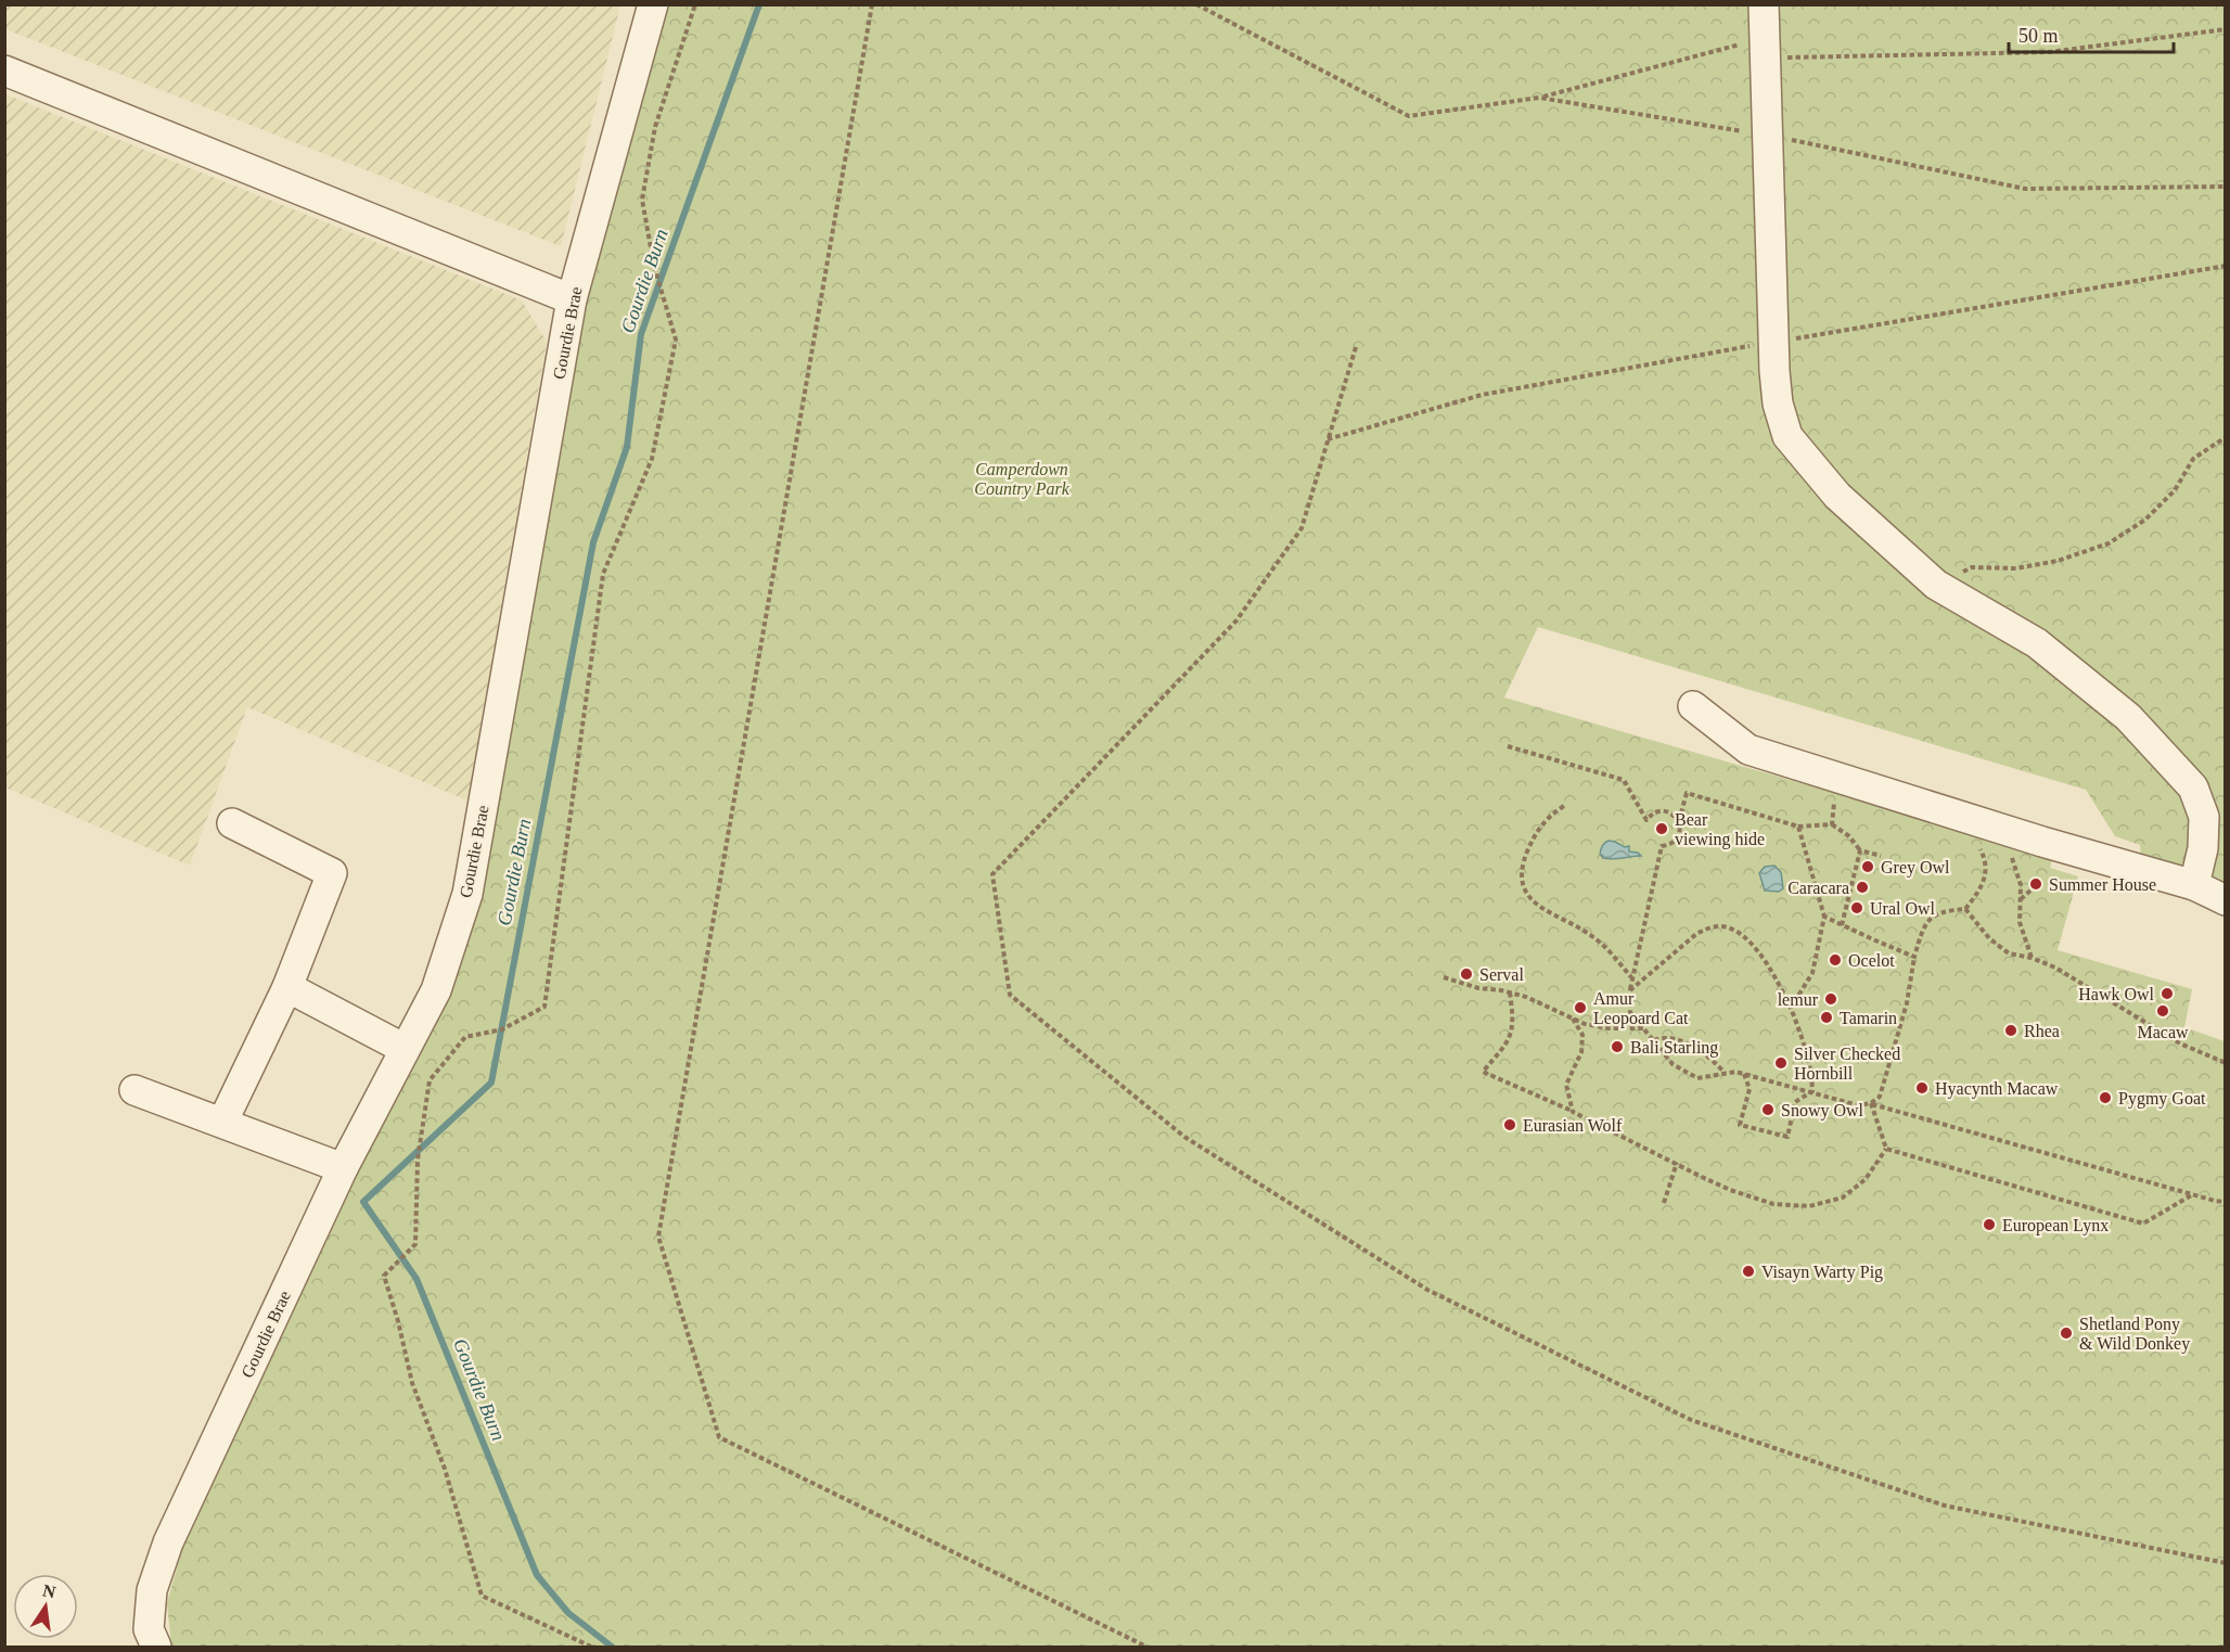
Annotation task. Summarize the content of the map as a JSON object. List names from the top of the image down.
{
  "streets": {
    "street": ["Gourdie Brae"]
  },
  "water": ["Gourdie Burn"],
  "parks": ["Camperdown Country Park"],
  "places": [
    "Bear viewing hide",
    "Grey Owl",
    "Summer House",
    "Caracara",
    "Ural Owl",
    "Ocelot",
    "Serval",
    "Hawk Owl",
    "lemur",
    "Amur Leopoard Cat",
    "Macaw",
    "Tamarin",
    "Rhea",
    "Bali Starling",
    "Silver Checked Hornbill",
    "Hyacynth Macaw",
    "Pygmy Goat",
    "Snowy Owl",
    "Eurasian Wolf",
    "European Lynx",
    "Visayn Warty Pig",
    "Shetland Pony & Wild Donkey"
  ],
  "scale_bar": "50 m",
  "north": "top"
}
